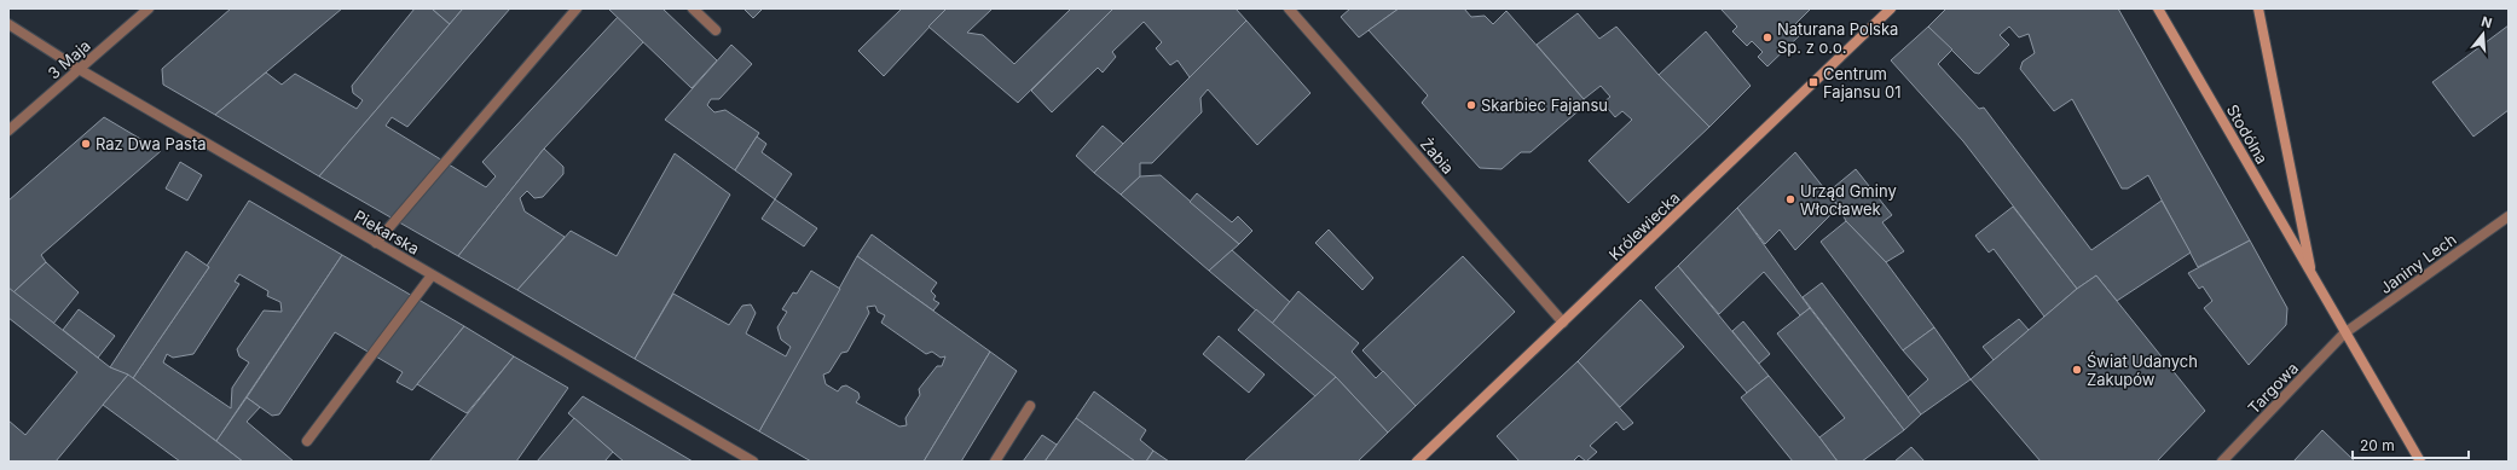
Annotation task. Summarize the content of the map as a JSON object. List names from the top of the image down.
{
  "streets": {
    "street": [
      "3 Maja",
      "Stodólna",
      "Żabia",
      "Królewiecka",
      "Piekarska",
      "Janiny Lech",
      "Targowa"
    ]
  },
  "crossings": [
    ["3 Maja", "Piekarska"],
    ["Stodólna", "Janiny Lech"],
    ["Stodólna", "Targowa"],
    ["Żabia", "Królewiecka"],
    ["Janiny Lech", "Targowa"]
  ],
  "places": {
    "other": [
      "Naturana Polska Sp. z o.o.",
      "Skarbiec Fajansu",
      "Raz Dwa Pasta",
      "Urząd Gminy Włocławek",
      "Świat Udanych Zakupów"
    ],
    "transit": ["Centrum Fajansu 01"]
  },
  "scale_bar": "20 m",
  "north": "top"
}
